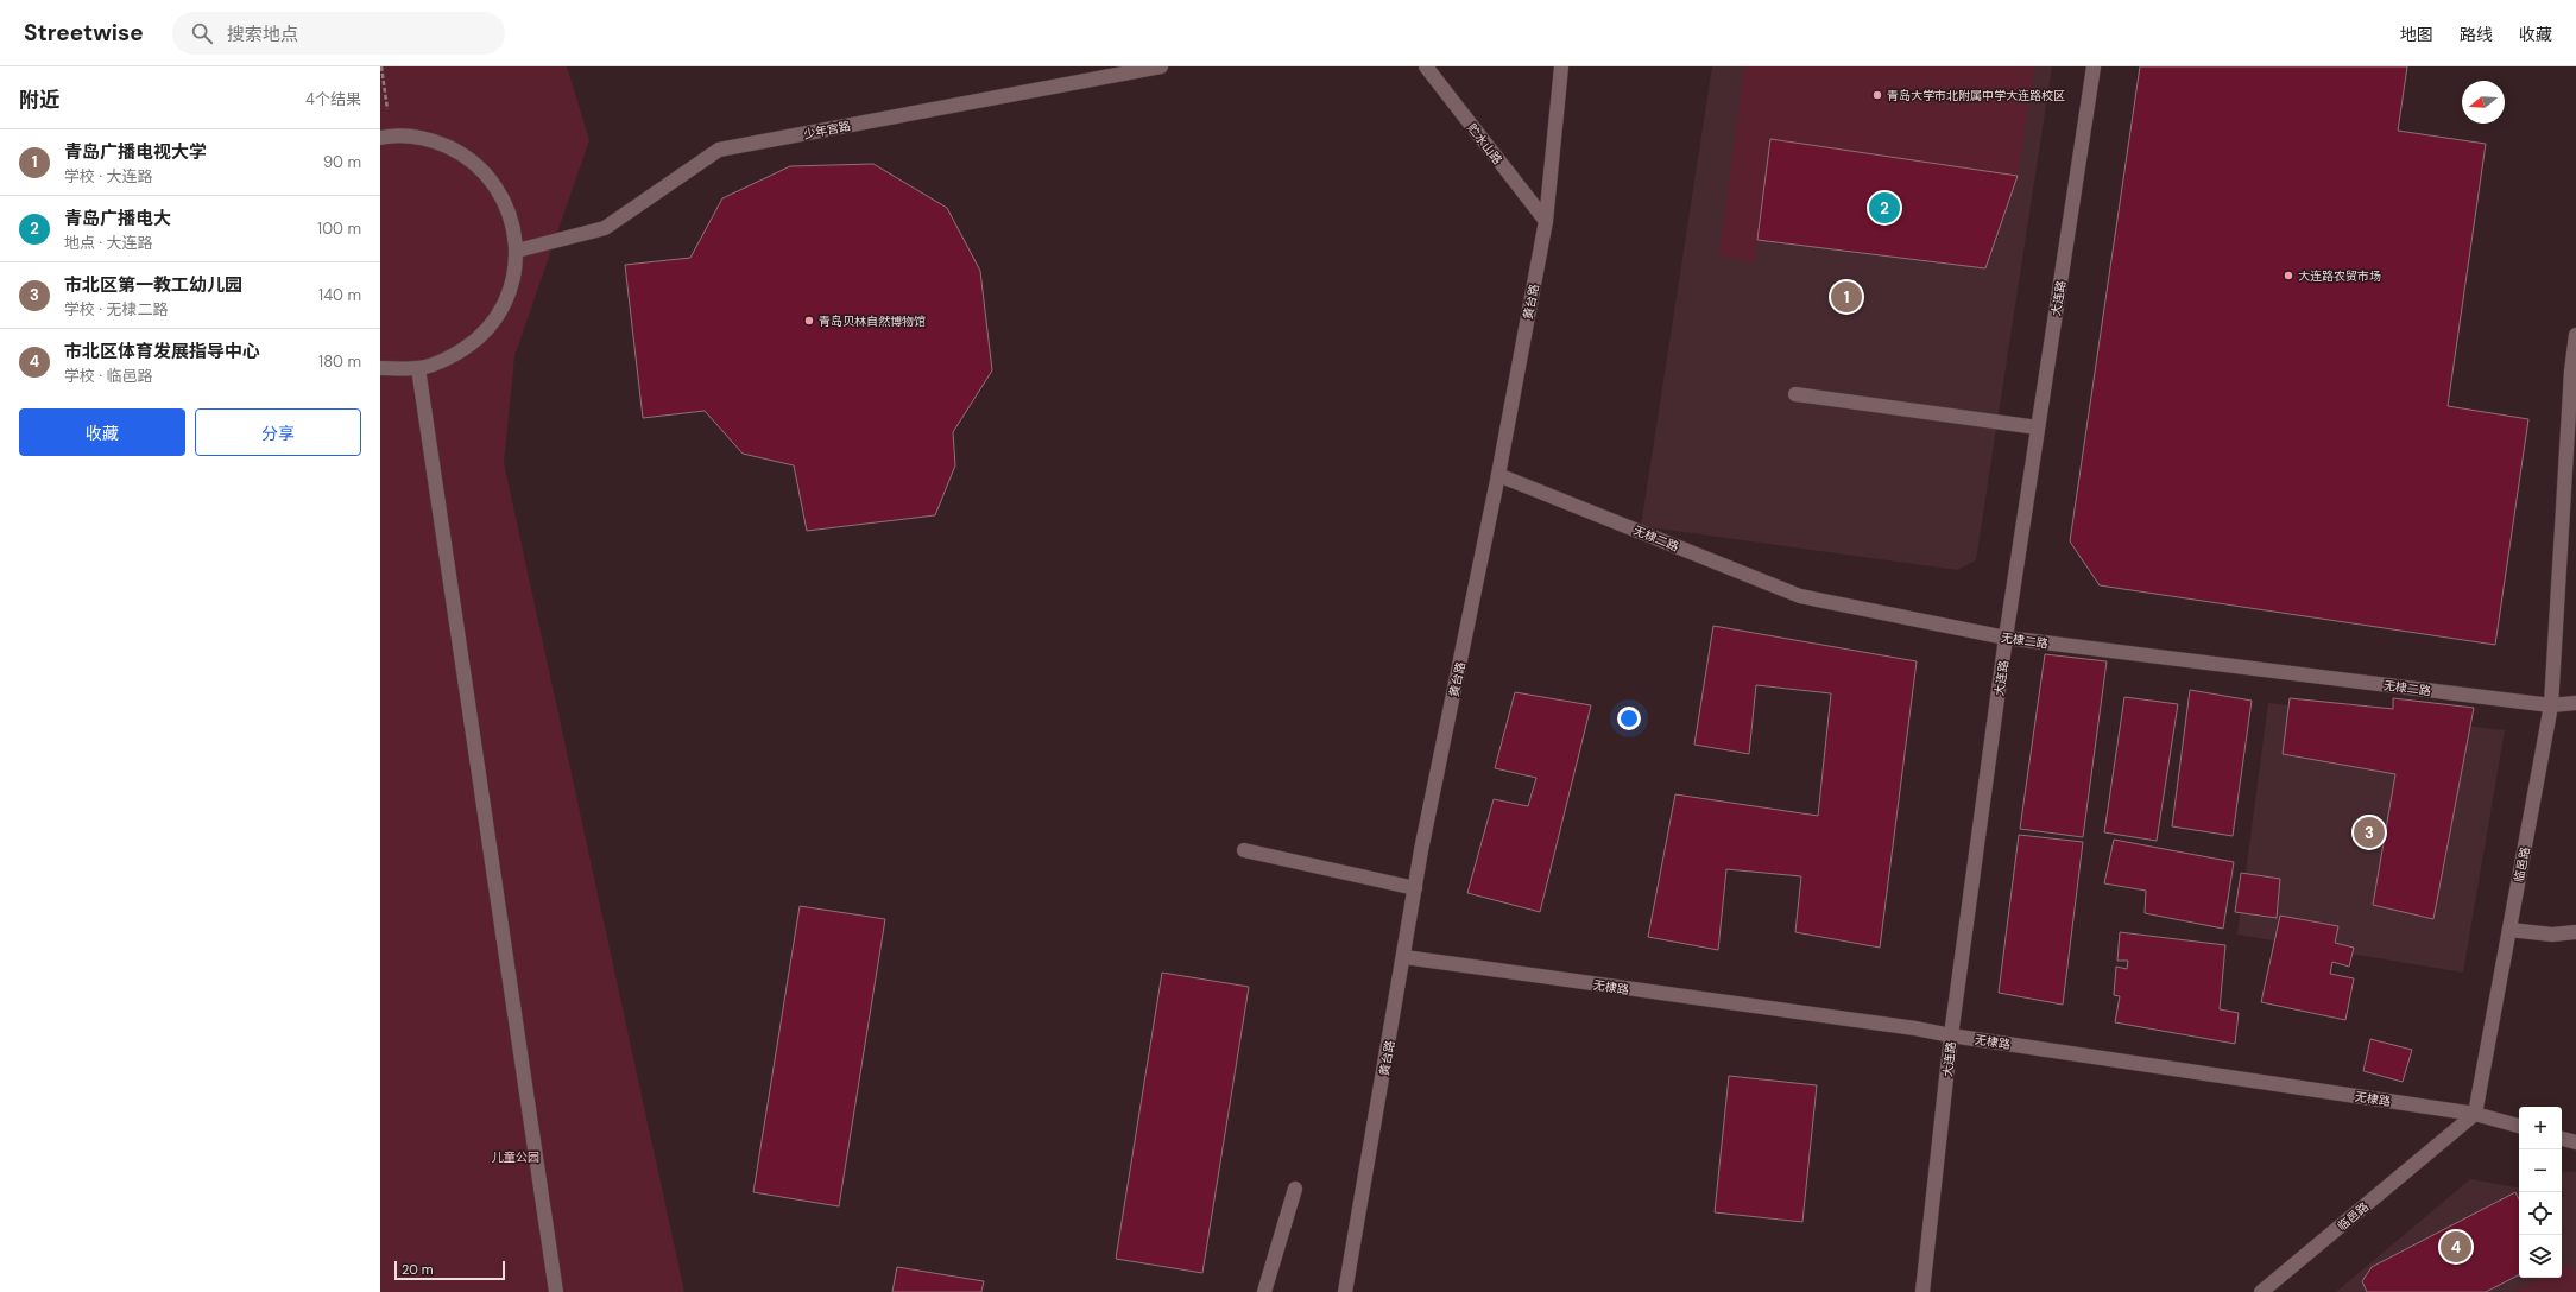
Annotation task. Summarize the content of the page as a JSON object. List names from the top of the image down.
{
  "streets": {
    "street": [
      "少年宫路",
      "贮水山路",
      "大连路",
      "黄台路",
      "无棣二路",
      "临邑路",
      "无棣路"
    ]
  },
  "crossings": [
    ["贮水山路", "黄台路"],
    ["大连路", "无棣二路"],
    ["大连路", "无棣路"],
    ["黄台路", "无棣二路"],
    ["黄台路", "无棣路"],
    ["无棣二路", "临邑路"],
    ["临邑路", "无棣路"]
  ],
  "parks": ["儿童公园"],
  "places": ["青岛大学市北附属中学大连路校区", "大连路农贸市场", "青岛贝林自然博物馆"],
  "scale_bar": "20 m",
  "north": "left",
  "page": {
    "header": "Streetwise",
    "search": "搜索地点",
    "nav": ["地图", "路线", "收藏"],
    "heading": ["附近", "4个结果"],
    "list": [
      {
        "mark": "1",
        "name": "青岛广播电视大学",
        "note": "学校 · 大连路",
        "value": "90 m"
      },
      {
        "mark": "2",
        "name": "青岛广播电大",
        "note": "地点 · 大连路",
        "value": "100 m"
      },
      {
        "mark": "3",
        "name": "市北区第一教工幼儿园",
        "note": "学校 · 无棣二路",
        "value": "140 m"
      },
      {
        "mark": "4",
        "name": "市北区体育发展指导中心",
        "note": "学校 · 临邑路",
        "value": "180 m"
      }
    ],
    "pins": [
      "2",
      "1",
      "3",
      "4"
    ],
    "buttons": ["收藏", "分享"],
    "map_buttons": ["+", "−"],
    "scale": "20 m"
  }
}
